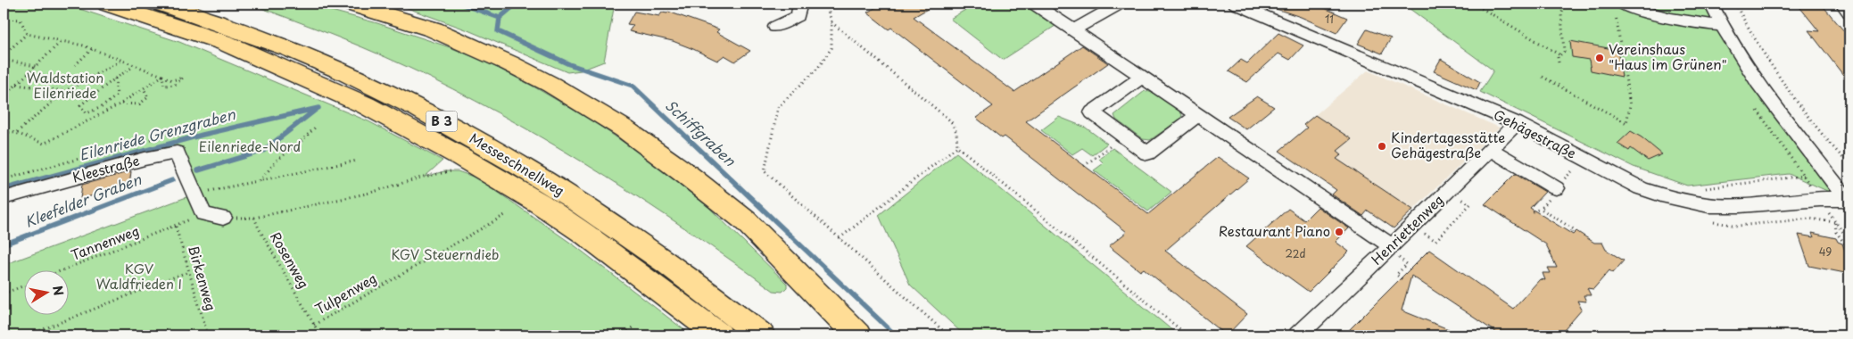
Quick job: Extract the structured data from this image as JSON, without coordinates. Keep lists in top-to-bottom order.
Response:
{
  "streets": {
    "highway": ["B 3", "Messeschnellweg"],
    "street": ["Gehägestraße", "Kleestraße", "Henriettenweg"],
    "path": [
      "Tannenweg",
      "Rosenweg",
      "Birkenweg",
      "Tulpenweg"
    ]
  },
  "crossings": [
    ["Gehägestraße", "Henriettenweg"],
    ["Tannenweg", "Birkenweg"],
    ["Rosenweg", "Tulpenweg"]
  ],
  "water": ["Schiffgraben", "Eilenriede Grenzgraben", "Kleefelder Graben"],
  "parks": [
    "Waldstation Eilenriede",
    "Eilenriede-Nord",
    "KGV Steuerndieb",
    "KGV Waldfrieden I"
  ],
  "places": ["Vereinshaus \"Haus im Grünen\"", "Kindertagesstätte Gehägestraße", "Restaurant Piano"],
  "house_numbers": ["11", "49", "22d"],
  "north": "right"
}
